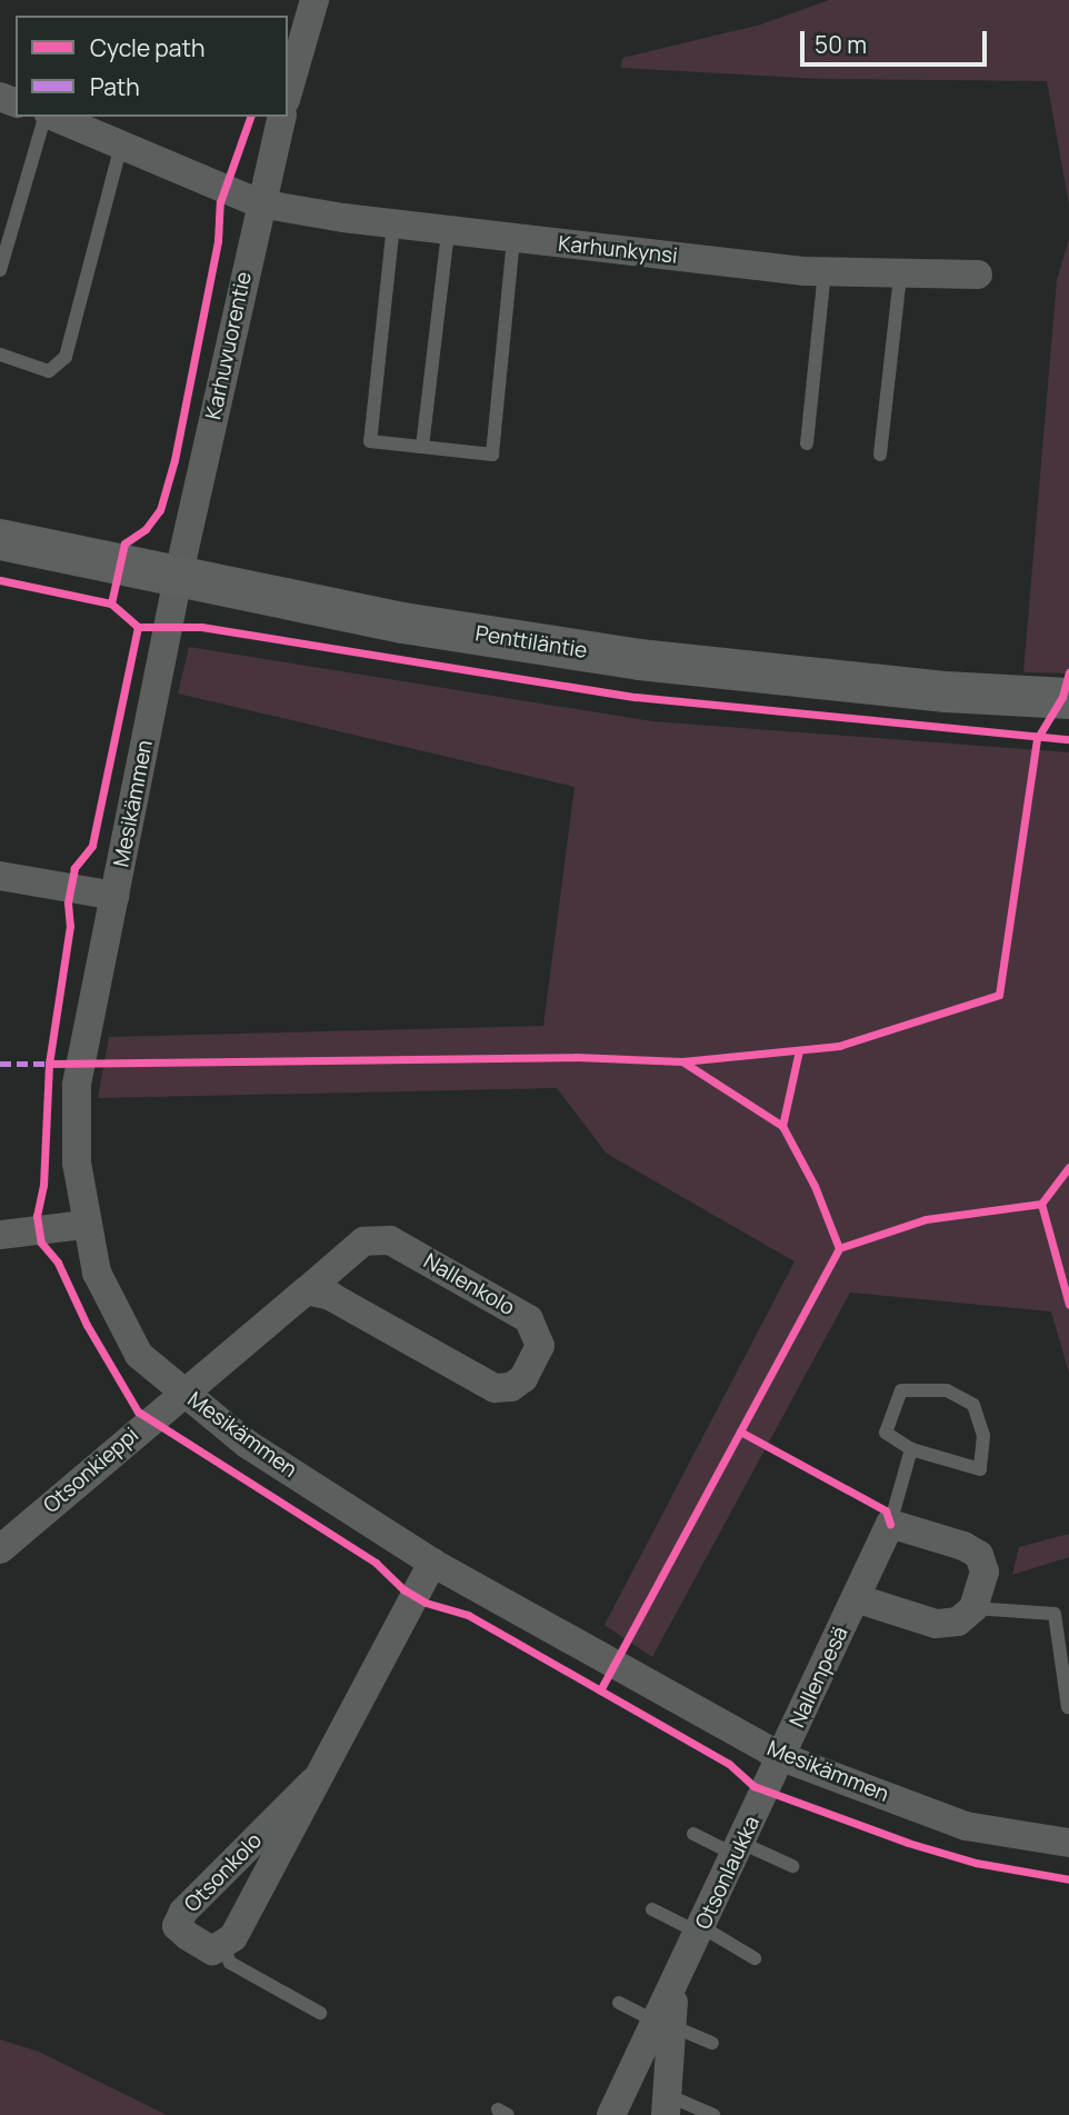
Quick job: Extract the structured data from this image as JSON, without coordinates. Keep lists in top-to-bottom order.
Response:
{
  "streets": {
    "street": [
      "Karhunkynsi",
      "Karhuvuorentie",
      "Penttiläntie",
      "Mesikämmen",
      "Nallenkolo",
      "Otsonkieppi",
      "Nallenpesä",
      "Otsonkolo",
      "Otsonlaukka"
    ]
  },
  "crossings": [
    ["Karhunkynsi", "Karhuvuorentie"],
    ["Karhuvuorentie", "Penttiläntie"],
    ["Karhuvuorentie", "Mesikämmen"],
    ["Penttiläntie", "Mesikämmen"],
    ["Mesikämmen", "Nallenkolo"],
    ["Mesikämmen", "Otsonkieppi"],
    ["Mesikämmen", "Nallenpesä"],
    ["Mesikämmen", "Otsonkolo"],
    ["Mesikämmen", "Otsonlaukka"],
    ["Nallenkolo", "Otsonkieppi"],
    ["Nallenpesä", "Otsonlaukka"]
  ],
  "legend": ["Cycle path", "Path"],
  "scale_bar": "50 m"
}
